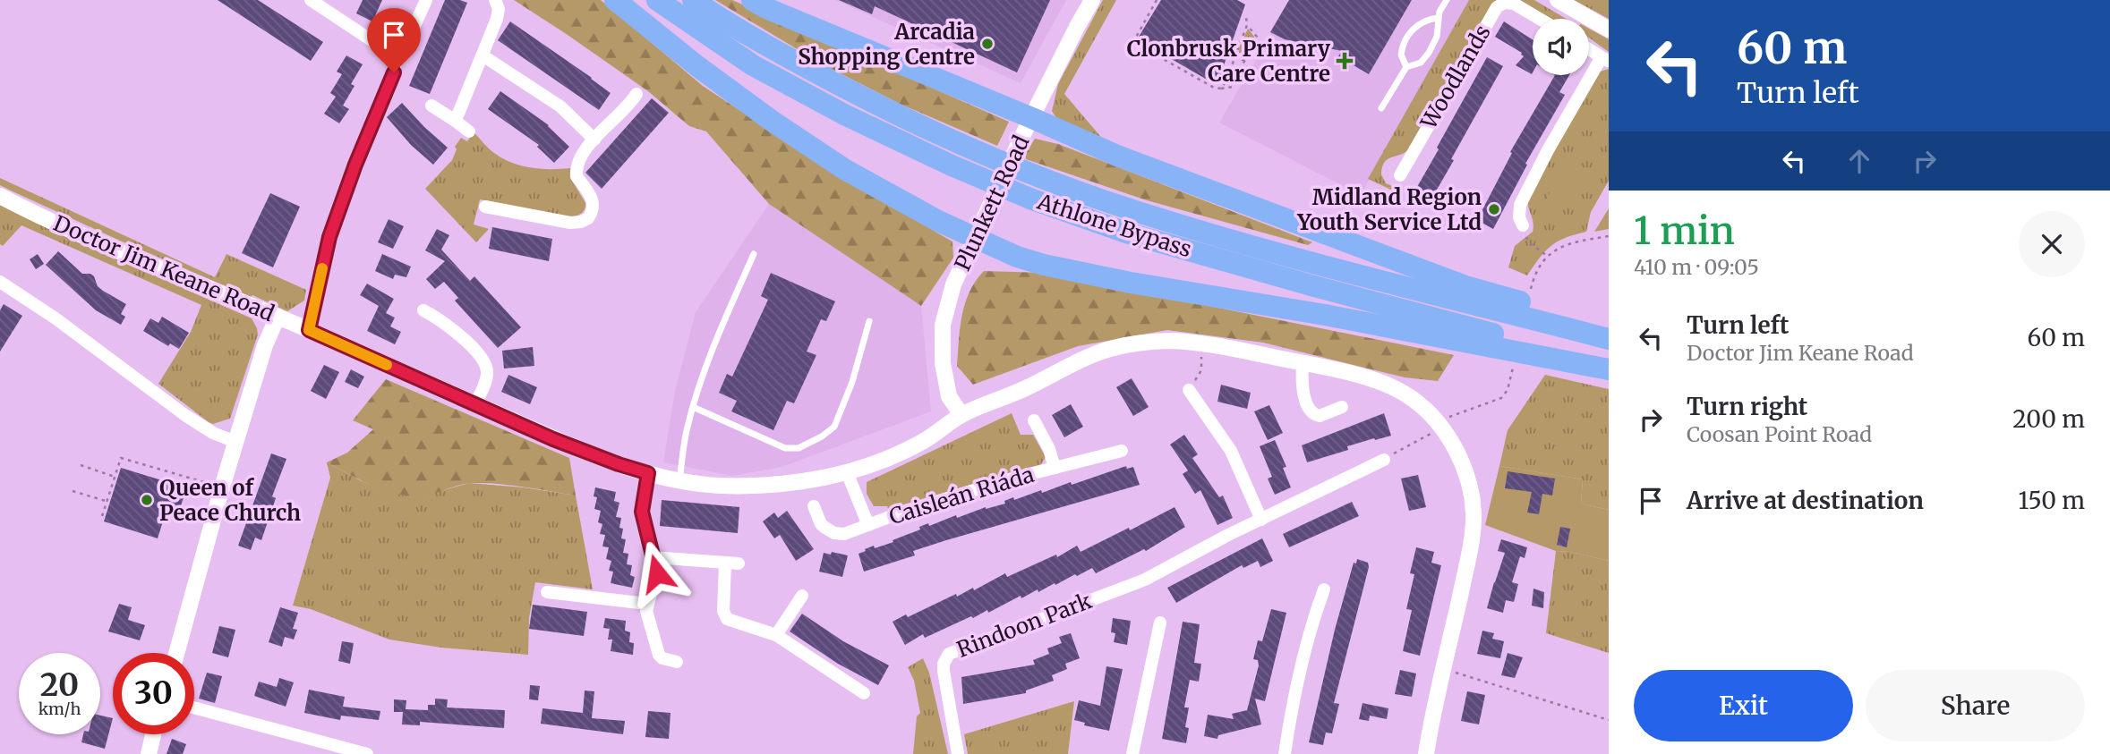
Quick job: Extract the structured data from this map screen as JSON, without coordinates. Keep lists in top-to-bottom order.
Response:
{
  "streets": {
    "highway": ["Athlone Bypass"],
    "street": [
      "Woodlands",
      "Plunkett Road",
      "Doctor Jim Keane Road",
      "Caisleán Riáda",
      "Rindoon Park"
    ]
  },
  "crossings": [
    ["Plunkett Road", "Doctor Jim Keane Road"],
    ["Doctor Jim Keane Road", "Caisleán Riáda"]
  ],
  "places": {
    "other": ["Arcadia Shopping Centre", "Midland Region Youth Service Ltd", "Queen of Peace Church"],
    "health": ["Clonbrusk Primary Care Centre"]
  },
  "page": {
    "turn": ["60 m", "Turn left"],
    "heading": ["1 min", "410 m · 09:05"],
    "list": [
      {
        "name": "Turn left",
        "note": "Doctor Jim Keane Road",
        "value": "60 m"
      },
      {
        "name": "Turn right",
        "note": "Coosan Point Road",
        "value": "200 m"
      },
      {
        "name": "Arrive at destination",
        "value": "150 m"
      }
    ],
    "speed": "20 km/h",
    "limit": "30",
    "buttons": ["Exit", "Share"]
  }
}
